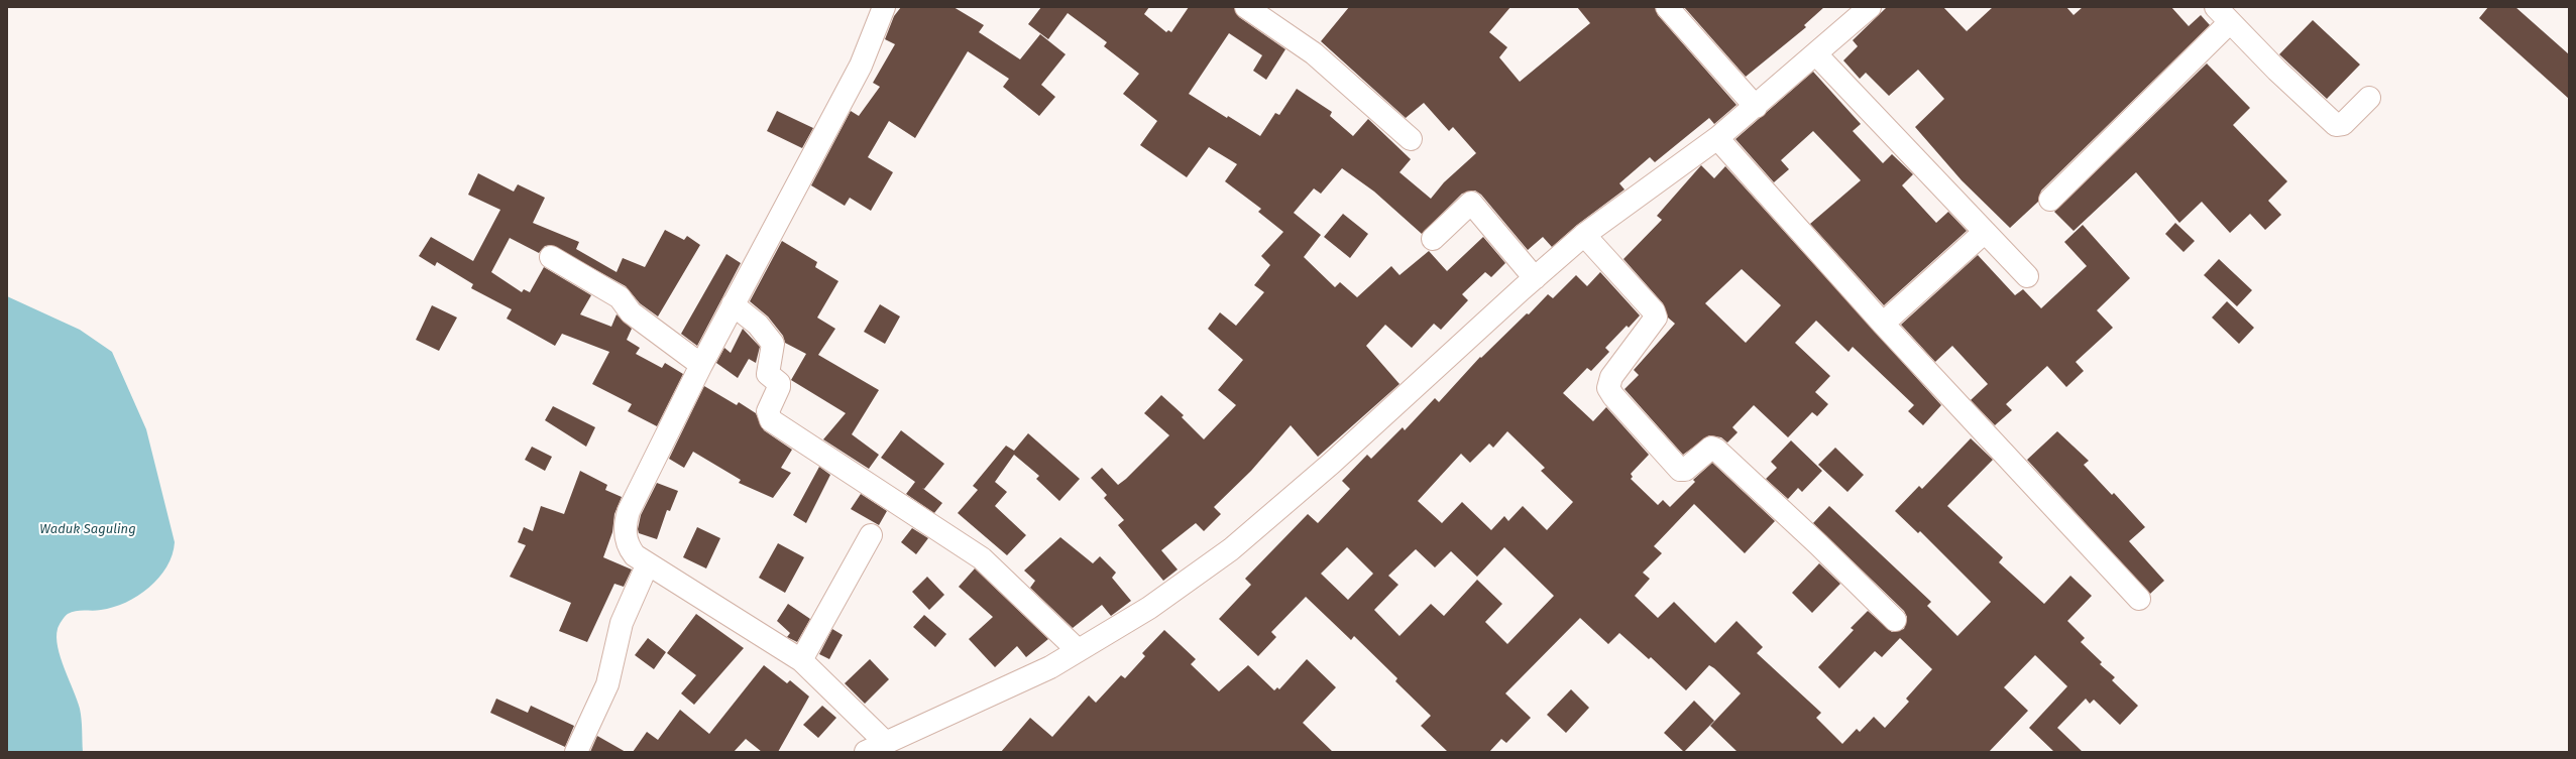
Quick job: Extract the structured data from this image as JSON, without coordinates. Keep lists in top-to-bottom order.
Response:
{
  "water": ["Waduk Saguling"]
}
